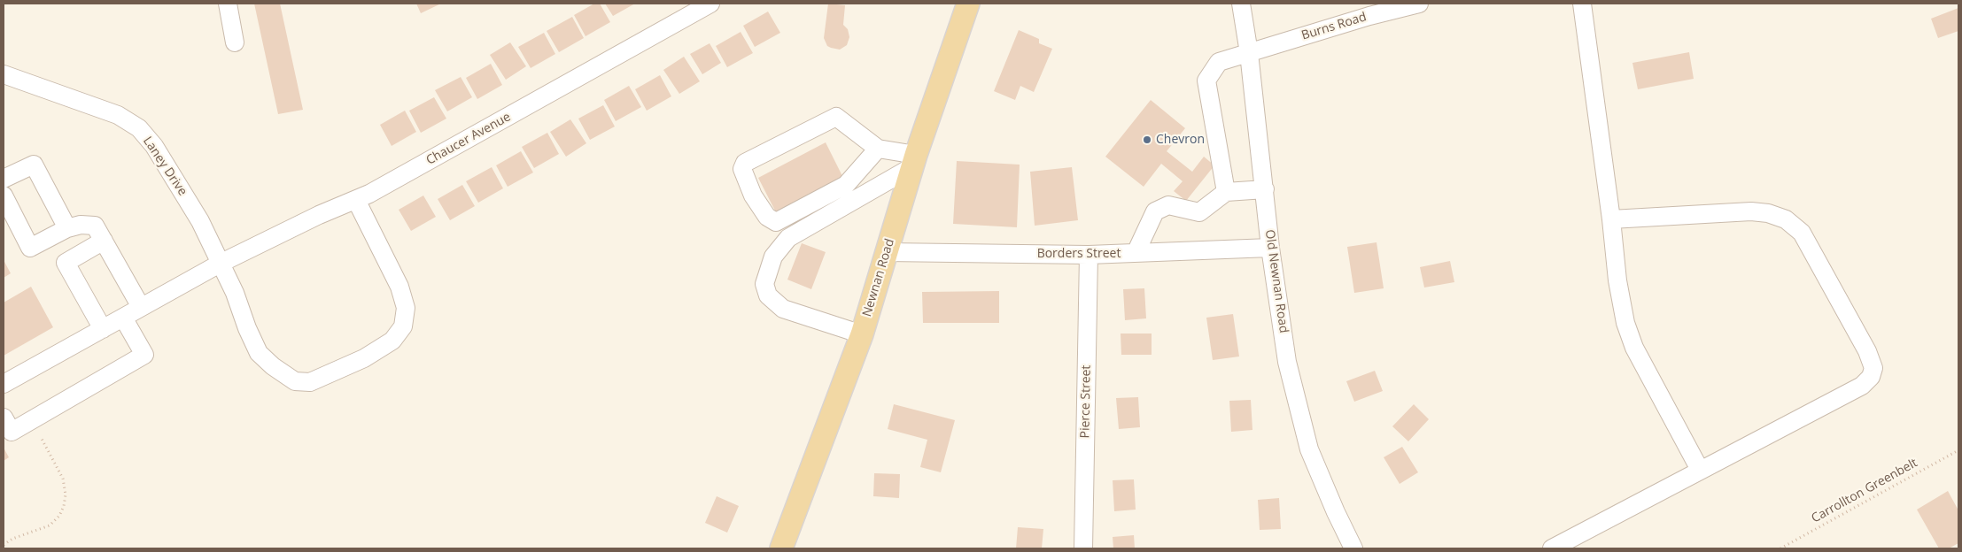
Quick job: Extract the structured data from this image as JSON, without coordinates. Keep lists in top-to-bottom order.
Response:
{
  "streets": {
    "main road": ["Newnan Road"],
    "street": [
      "Burns Road",
      "Chaucer Avenue",
      "Laney Drive",
      "Borders Street",
      "Old Newnan Road",
      "Pierce Street"
    ],
    "path": ["Carrollton Greenbelt"]
  },
  "crossings": [
    ["Burns Road", "Old Newnan Road"],
    ["Chaucer Avenue", "Laney Drive"],
    ["Borders Street", "Newnan Road"],
    ["Borders Street", "Old Newnan Road"],
    ["Borders Street", "Pierce Street"]
  ],
  "places": ["Chevron"]
}
